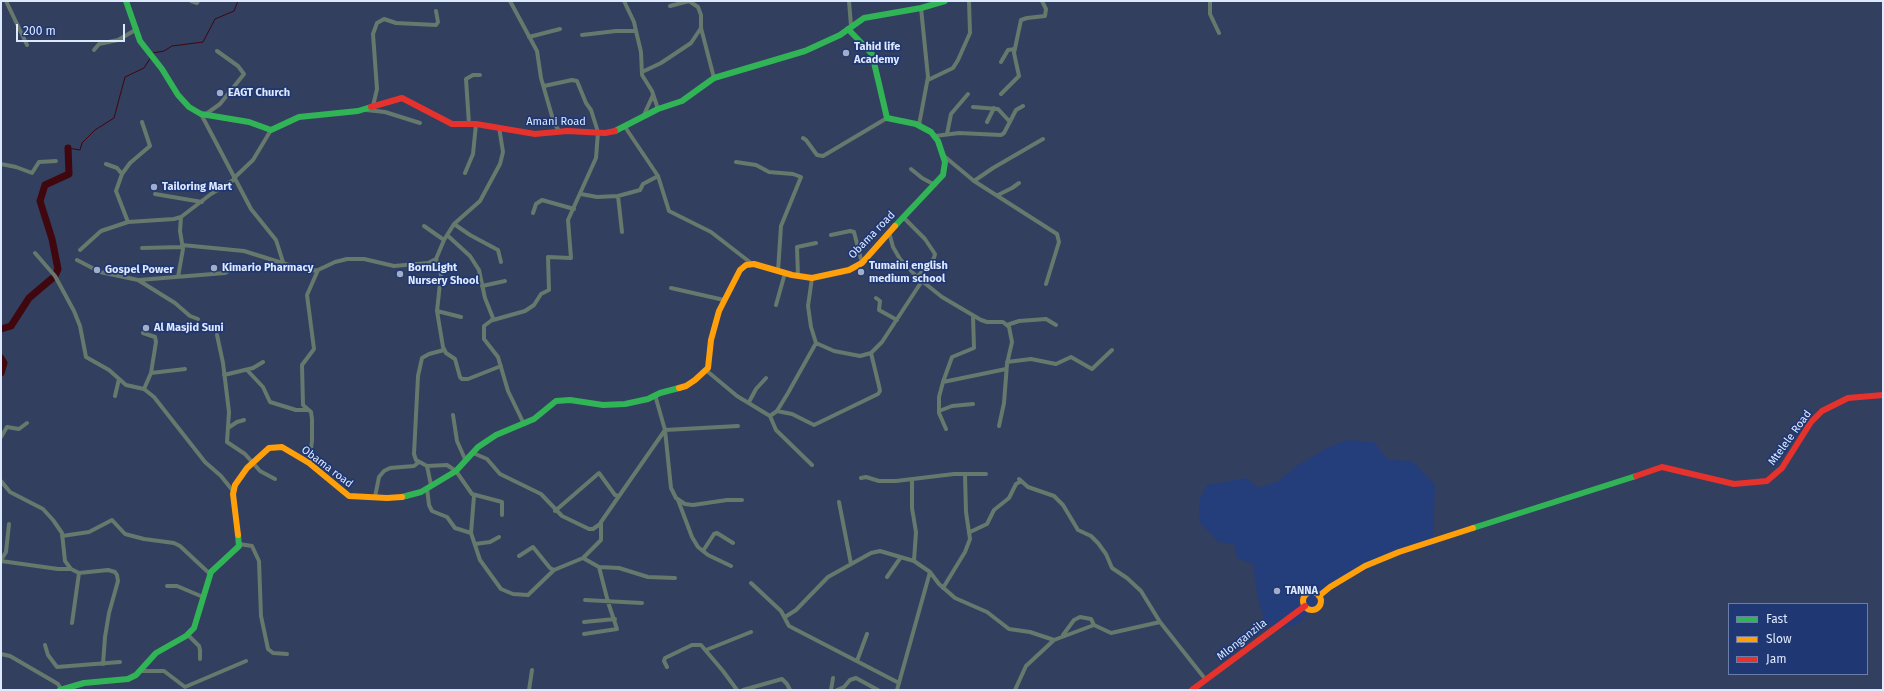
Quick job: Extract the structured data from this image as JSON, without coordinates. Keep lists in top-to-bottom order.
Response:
{
  "streets": {
    "street": [
      "Amani Road",
      "Obama road",
      "Mtelele Road",
      "Mlonganzila"
    ]
  },
  "crossings": [
    ["Mtelele Road", "Mlonganzila"]
  ],
  "places": [
    "Tahid life Academy",
    "EAGT Church",
    "Tailoring Mart",
    "Kimario Pharmacy",
    "Gospel Power",
    "Tumaini english medium school",
    "BornLight Nursery Shool",
    "Al Masjid Suni",
    "TANNA"
  ],
  "legend": ["Fast", "Slow", "Jam"],
  "scale_bar": "200 m"
}
